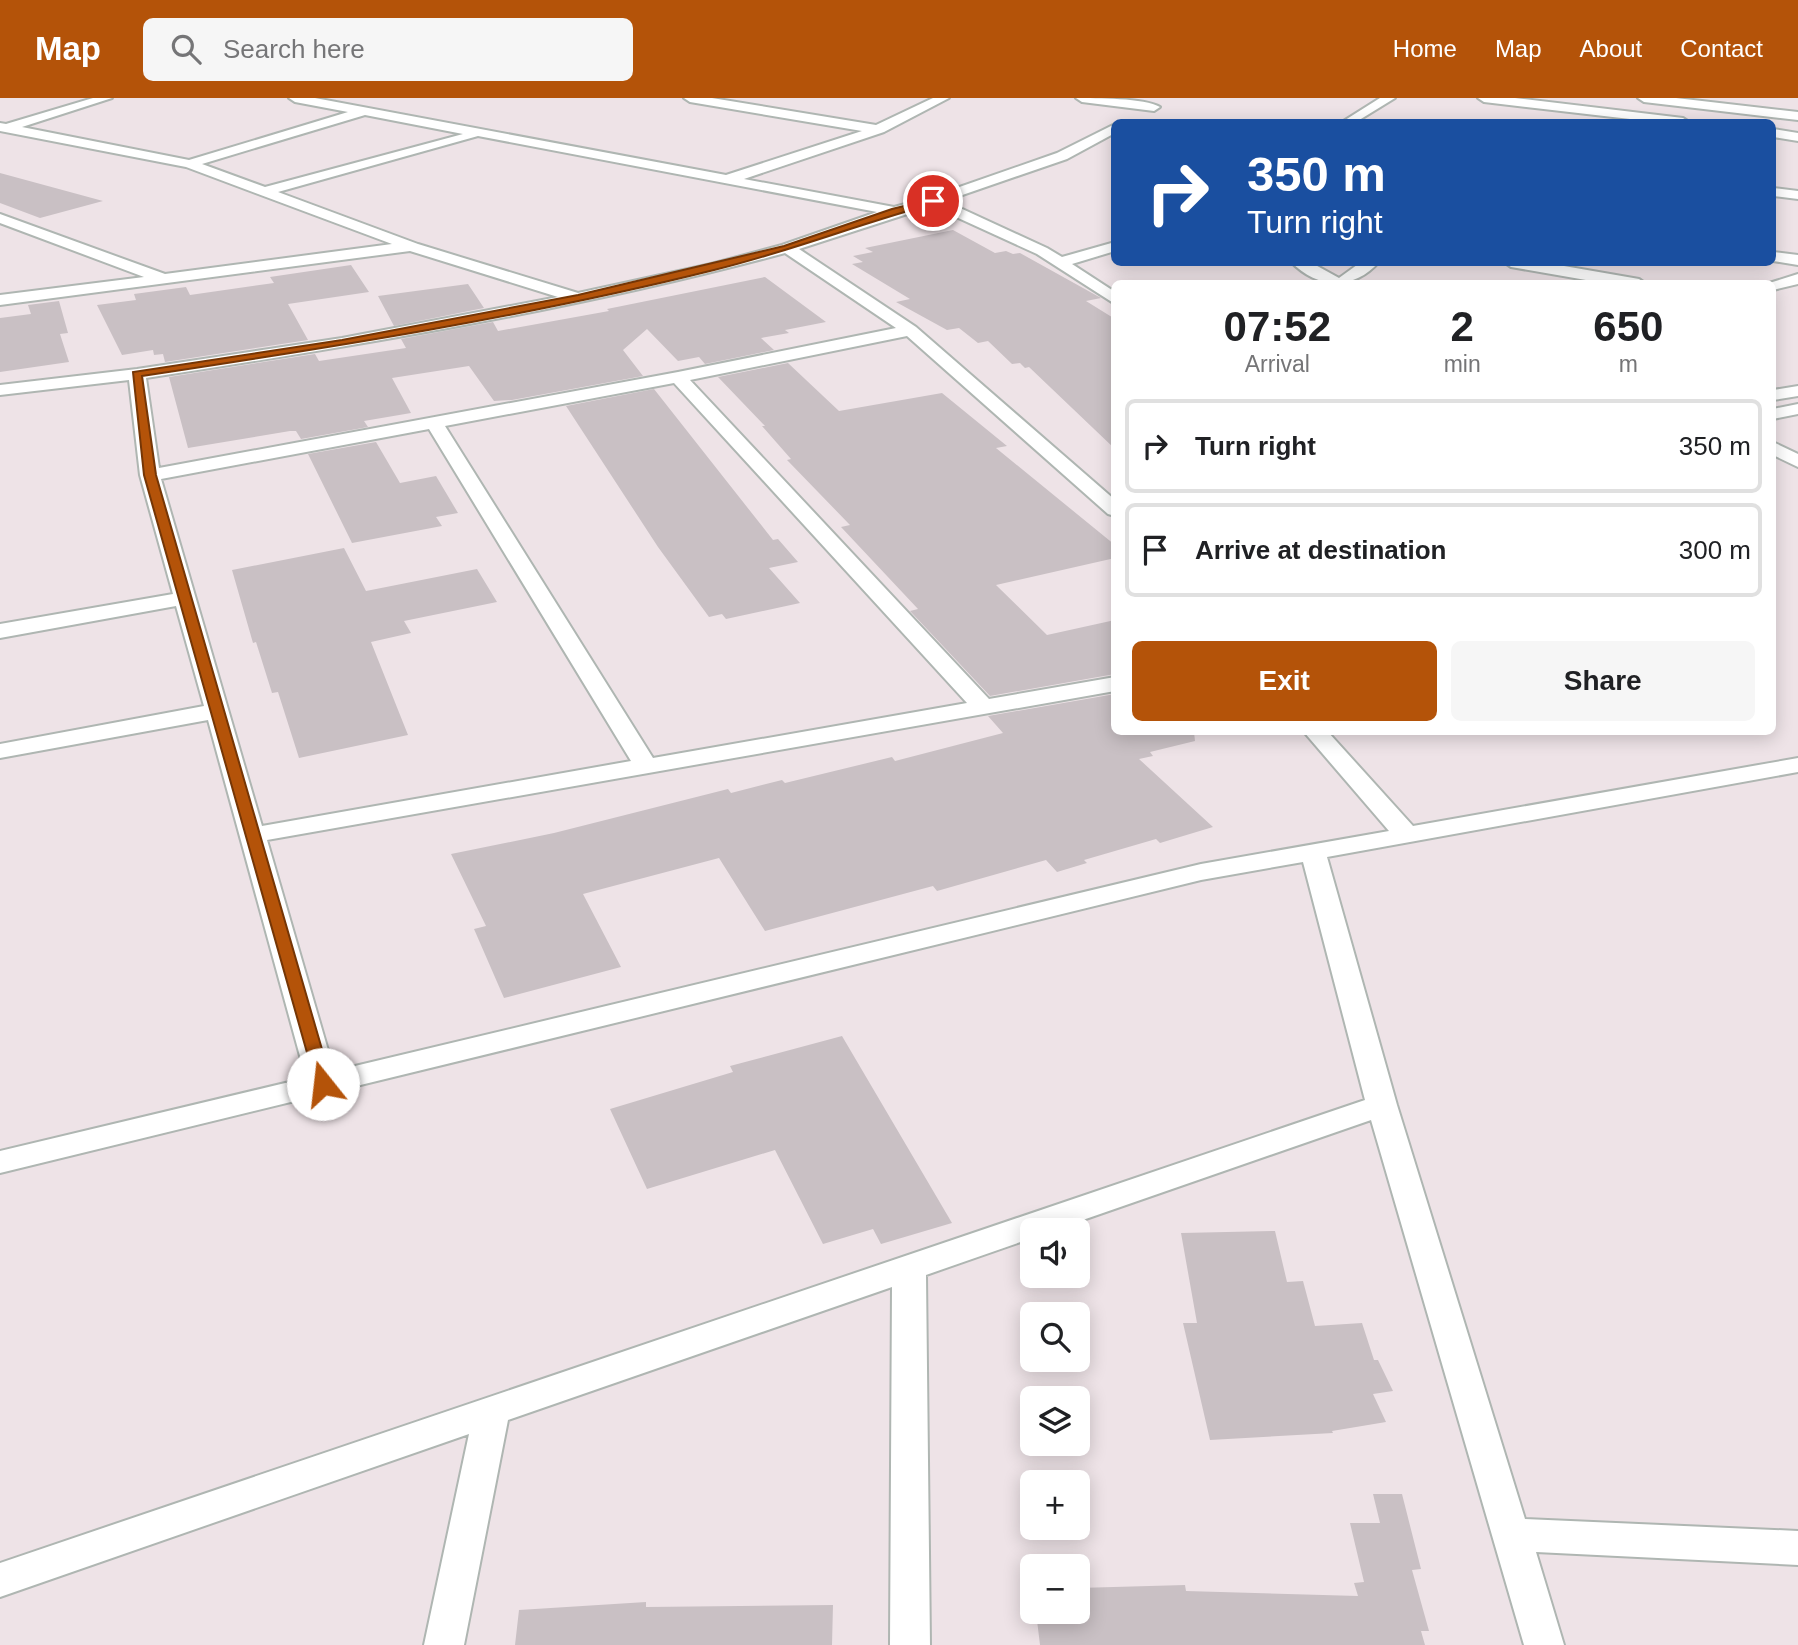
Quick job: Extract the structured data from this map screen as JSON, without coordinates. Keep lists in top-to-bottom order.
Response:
{
  "page": {
    "header": "Map",
    "search": "Search here",
    "nav": [
      "Home",
      "Map",
      "About",
      "Contact"
    ],
    "turn": ["350 m", "Turn right"],
    "eta": [
      "07:52",
      "Arrival",
      "2",
      "min",
      "650",
      "m"
    ],
    "list": [
      {
        "name": "Turn right",
        "value": "350 m"
      },
      {
        "name": "Arrive at destination",
        "value": "300 m"
      }
    ],
    "buttons": ["Exit", "Share"],
    "map_buttons": ["+", "−"]
  }
}
